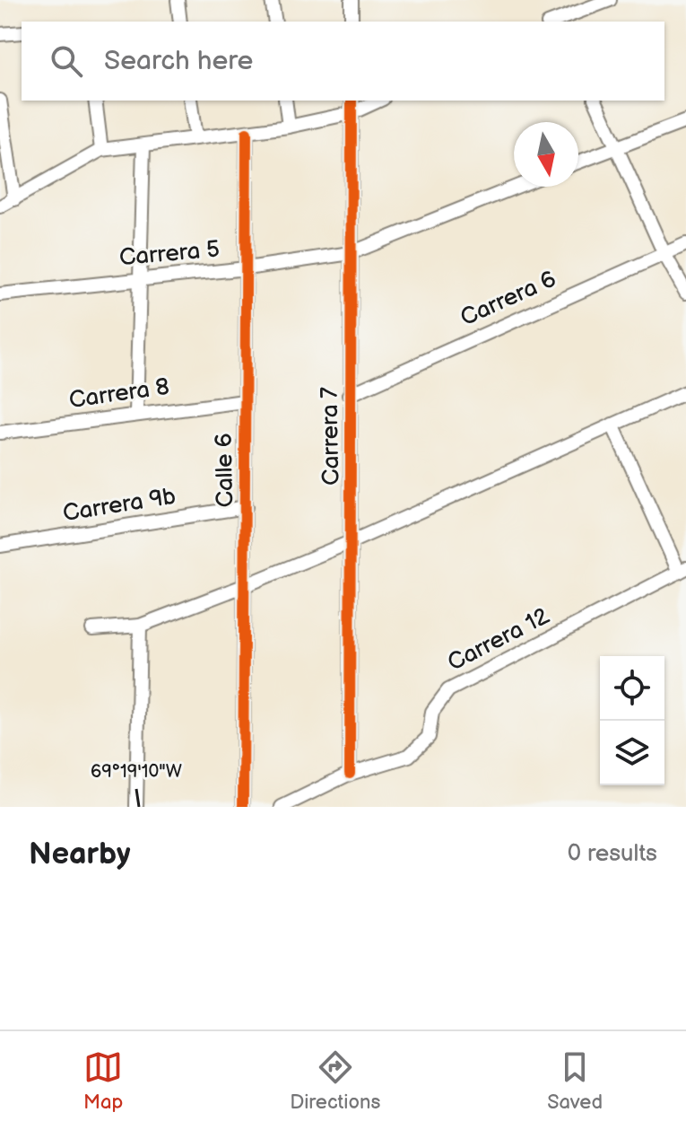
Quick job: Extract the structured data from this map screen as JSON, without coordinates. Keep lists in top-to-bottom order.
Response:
{
  "streets": {
    "street": [
      "Carrera 5",
      "Carrera 6",
      "Carrera 8",
      "Carrera 7",
      "Calle 6",
      "Carrera 9b",
      "Carrera 12"
    ]
  },
  "crossings": [
    ["Carrera 5", "Carrera 7"],
    ["Carrera 5", "Calle 6"],
    ["Carrera 6", "Carrera 7"],
    ["Carrera 8", "Calle 6"],
    ["Carrera 7", "Carrera 12"],
    ["Calle 6", "Carrera 9b"]
  ],
  "north": "bottom",
  "page": {
    "search": "Search here",
    "heading": ["Nearby", "0 results"],
    "nav": ["Map", "Directions", "Saved"]
  },
  "coordinates": ["69°19'10\"W"]
}
